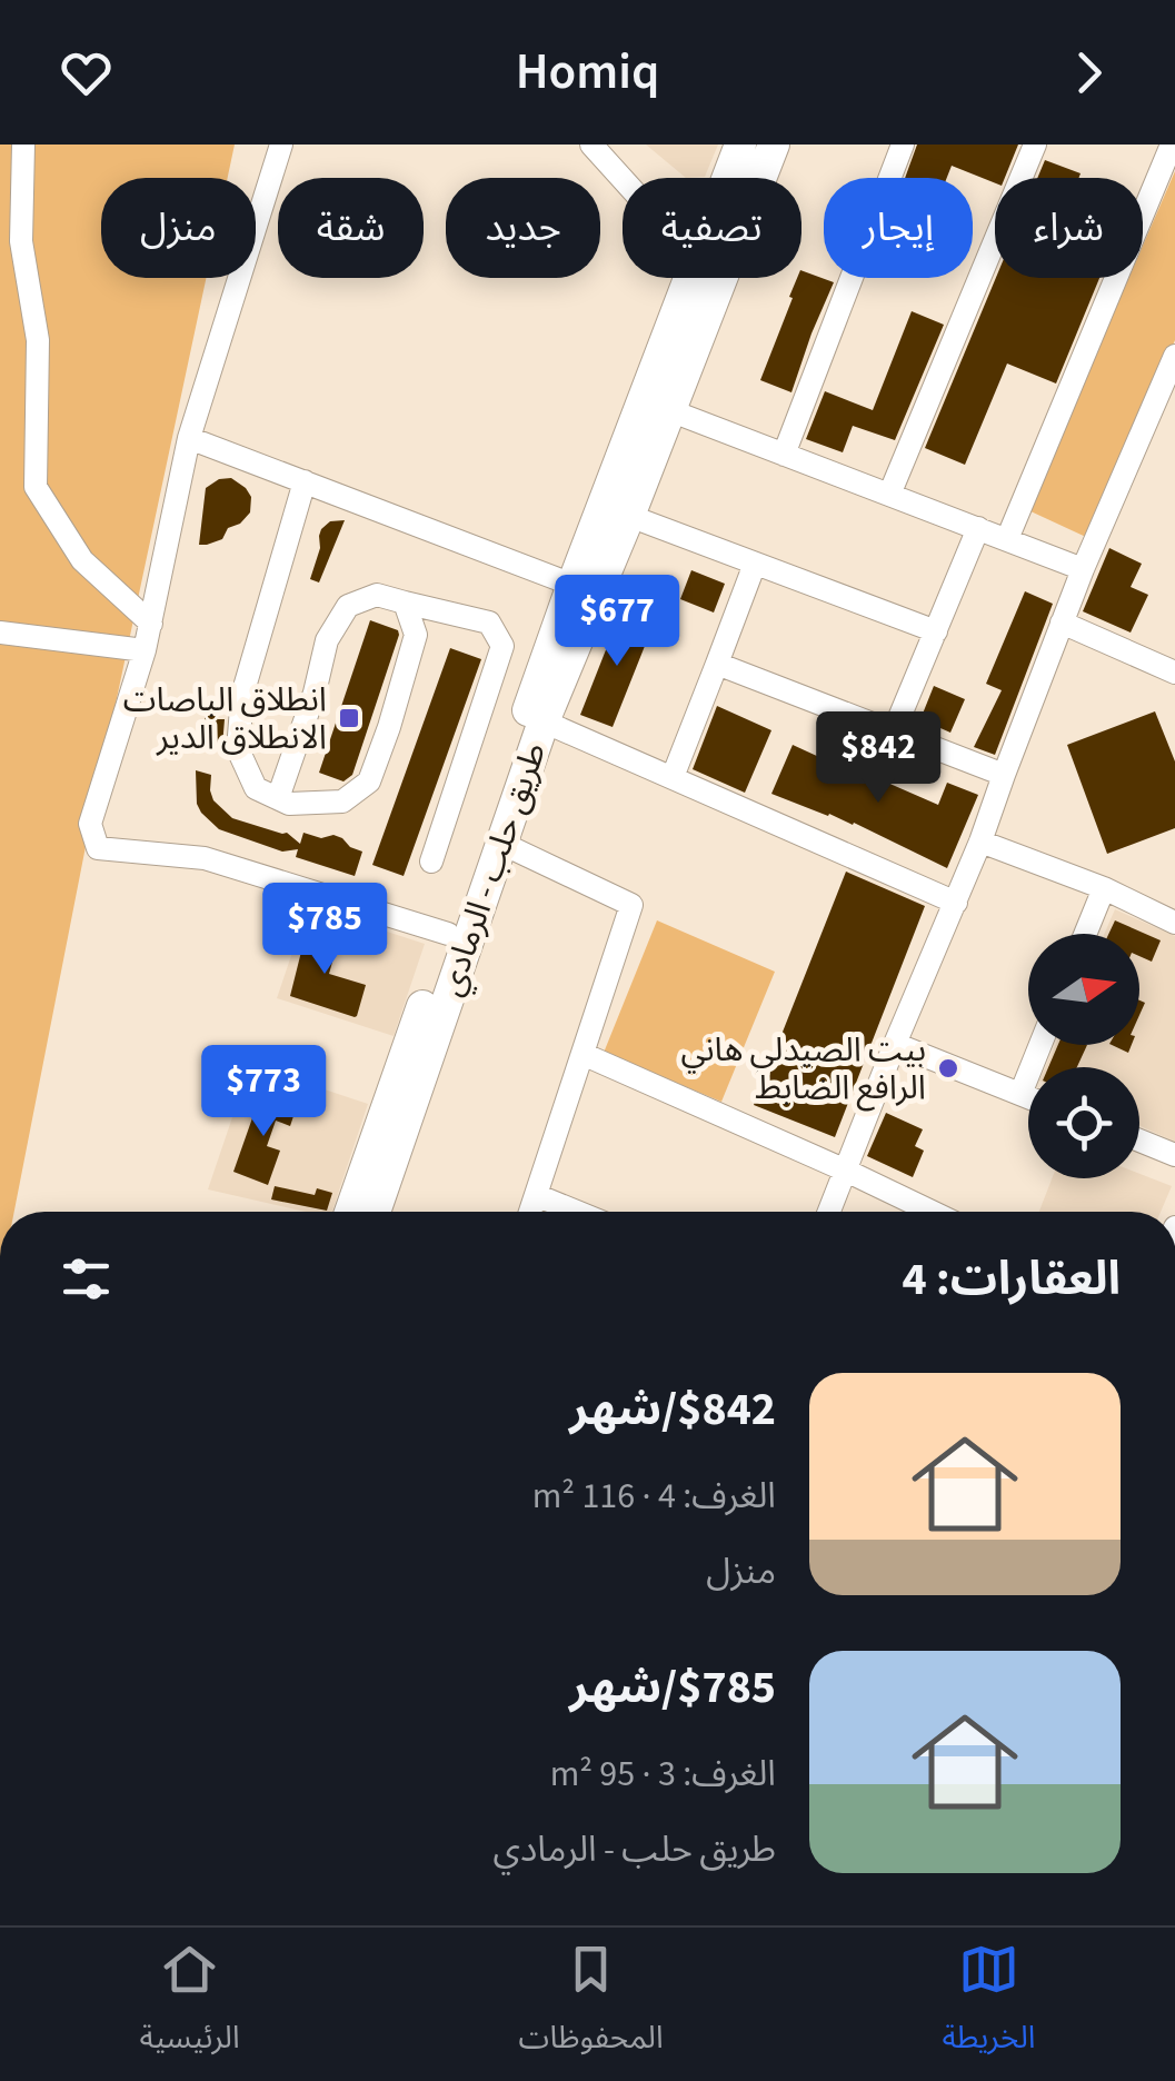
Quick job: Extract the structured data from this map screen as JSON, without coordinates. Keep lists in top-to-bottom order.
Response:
{
  "streets": {
    "highway": ["طريق حلب - الرمادي"]
  },
  "places": {
    "transit": ["انطلاق الباصات الانطلاق الدير"],
    "other": ["بيت الصيدلي هاني الرافع الضابط"]
  },
  "north": "right",
  "page": {
    "header": "Homiq",
    "chip": [
      "شراء",
      "إيجار",
      "تصفية",
      "جديد",
      "شقة",
      "منزل"
    ],
    "price": [
      "$677",
      "$842",
      "$785",
      "$773"
    ],
    "heading": "العقارات: 4",
    "list": [
      {
        "name": "$842/شهر",
        "note": "الغرف: 4 · 116 m² · منزل"
      },
      {
        "name": "$785/شهر",
        "note": "الغرف: 3 · 95 m² · طريق حلب - الرمادي"
      }
    ],
    "tabs": ["الخريطة", "المحفوظات", "الرئيسية"]
  }
}
